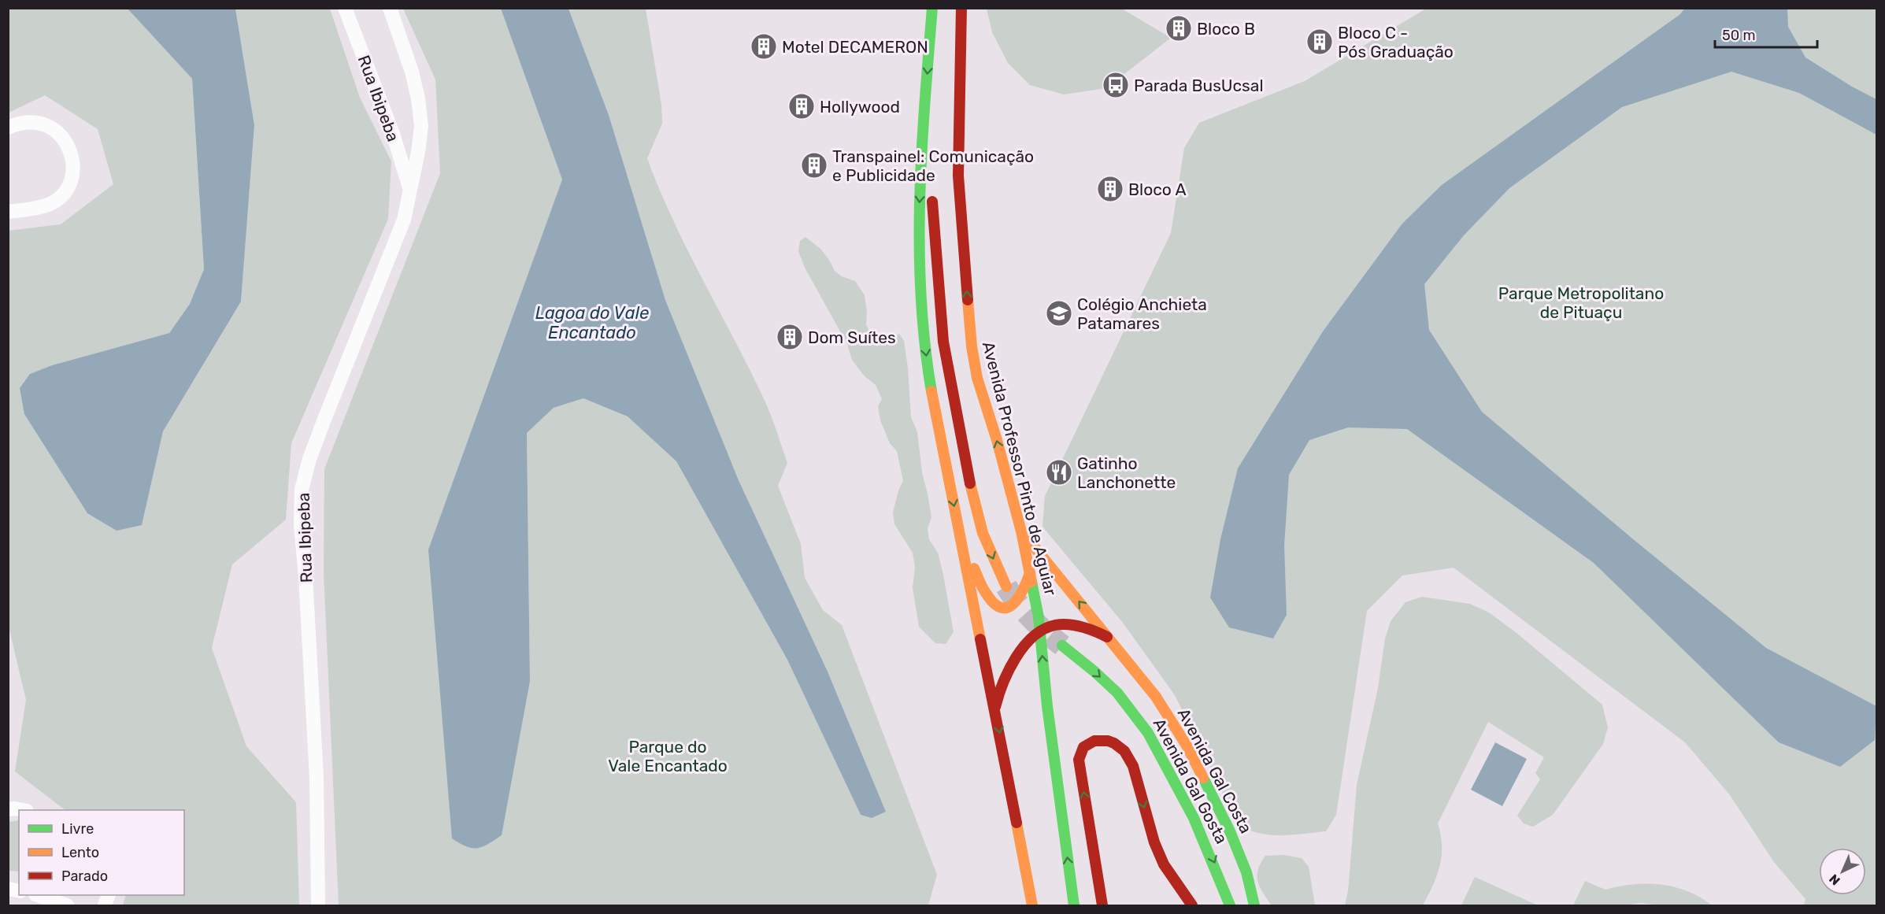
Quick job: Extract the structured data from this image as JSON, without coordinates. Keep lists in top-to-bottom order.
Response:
{
  "streets": {
    "main road": ["Avenida Professor Pinto de Aguiar", "Avenida Gal Costa", "Avenida Gal Gosta"],
    "street": ["Rua Ibipeba"]
  },
  "crossings": [
    ["Avenida Professor Pinto de Aguiar", "Avenida Gal Costa"]
  ],
  "one_way": ["Avenida Gal Gosta"],
  "water": ["Lagoa do Vale Encantado"],
  "parks": ["Parque Metropolitano de Pituaçu", "Parque do Vale Encantado"],
  "places": {
    "building": [
      "Bloco B",
      "Bloco C - Pós Graduação",
      "Motel DECAMERON",
      "Hollywood",
      "Transpainel: Comunicação e Publicidade",
      "Bloco A",
      "Dom Suítes"
    ],
    "bus stop": ["Parada BusUcsal"],
    "school or university": ["Colégio Anchieta Patamares"],
    "restaurant": ["Gatinho Lanchonette"]
  },
  "legend": ["Livre", "Lento", "Parado"],
  "scale_bar": "50 m",
  "north": "bottom left"
}
